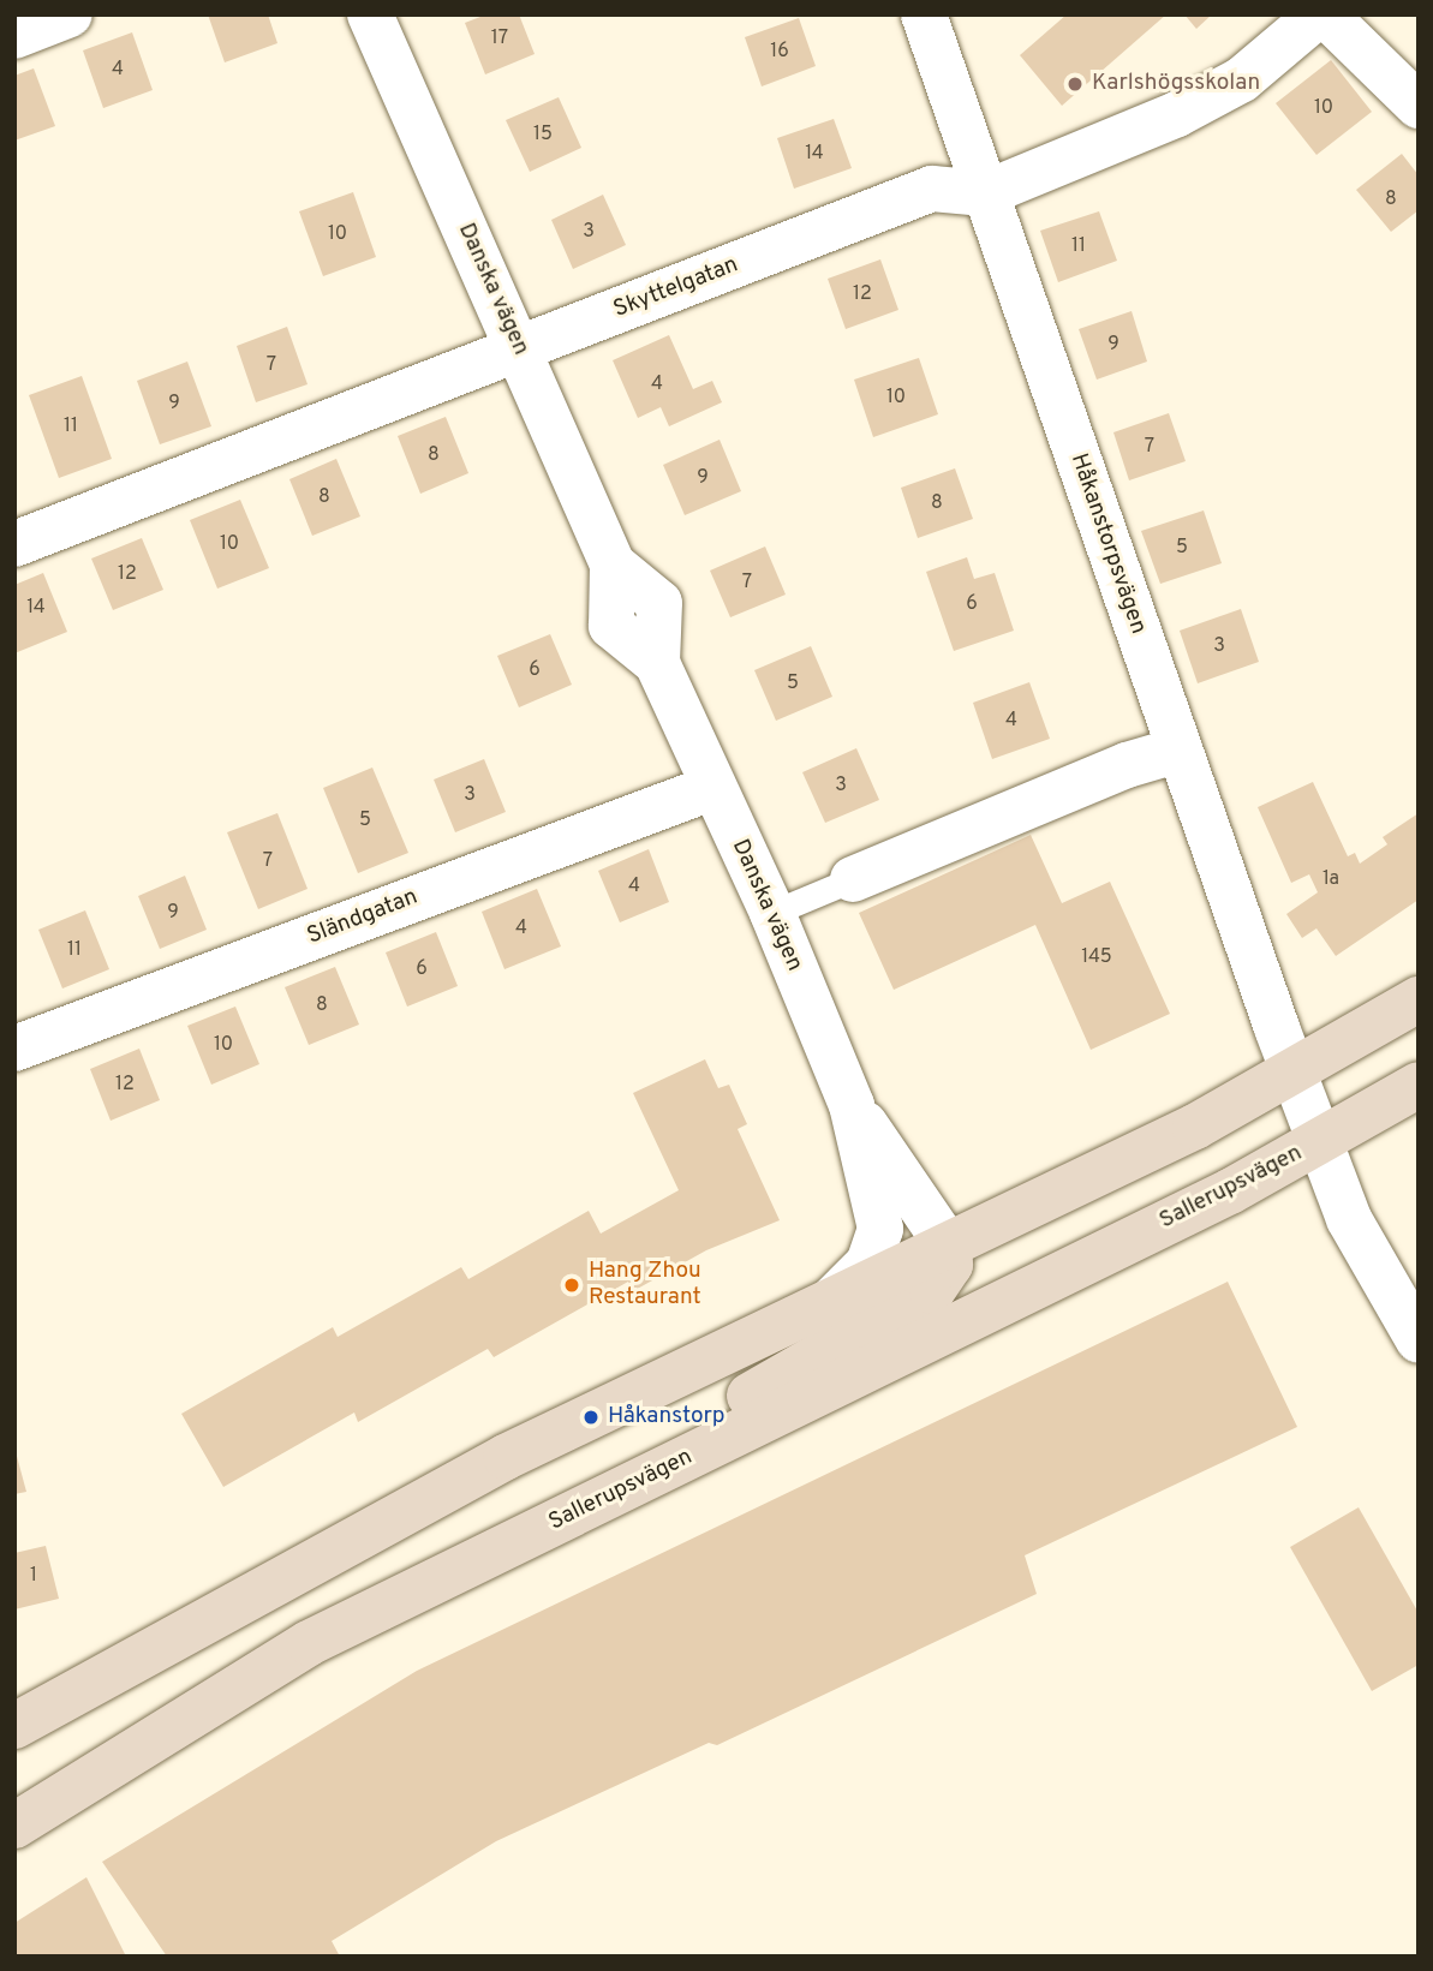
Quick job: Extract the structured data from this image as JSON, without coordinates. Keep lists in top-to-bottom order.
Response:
{
  "streets": {
    "main road": ["Sallerupsvägen"],
    "street": [
      "Skyttelgatan",
      "Danska vägen",
      "Håkanstorpsvägen",
      "Sländgatan"
    ]
  },
  "crossings": [
    ["Skyttelgatan", "Danska vägen"],
    ["Skyttelgatan", "Håkanstorpsvägen"],
    ["Danska vägen", "Sländgatan"],
    ["Håkanstorpsvägen", "Sallerupsvägen"]
  ],
  "places": ["Karlshögsskolan", "Hang Zhou Restaurant", "Håkanstorp"],
  "house_numbers": [
    "17",
    "16",
    "4",
    "10",
    "15",
    "14",
    "8",
    "3",
    "10",
    "11",
    "12",
    "9",
    "7",
    "4",
    "10",
    "9",
    "11",
    "7",
    "8",
    "9",
    "8",
    "8",
    "10",
    "5",
    "12",
    "7",
    "6",
    "14",
    "3",
    "6",
    "5",
    "4",
    "3",
    "3",
    "5",
    "7",
    "1a",
    "4",
    "9",
    "4",
    "11",
    "145",
    "6",
    "8",
    "10",
    "12",
    "1"
  ]
}
